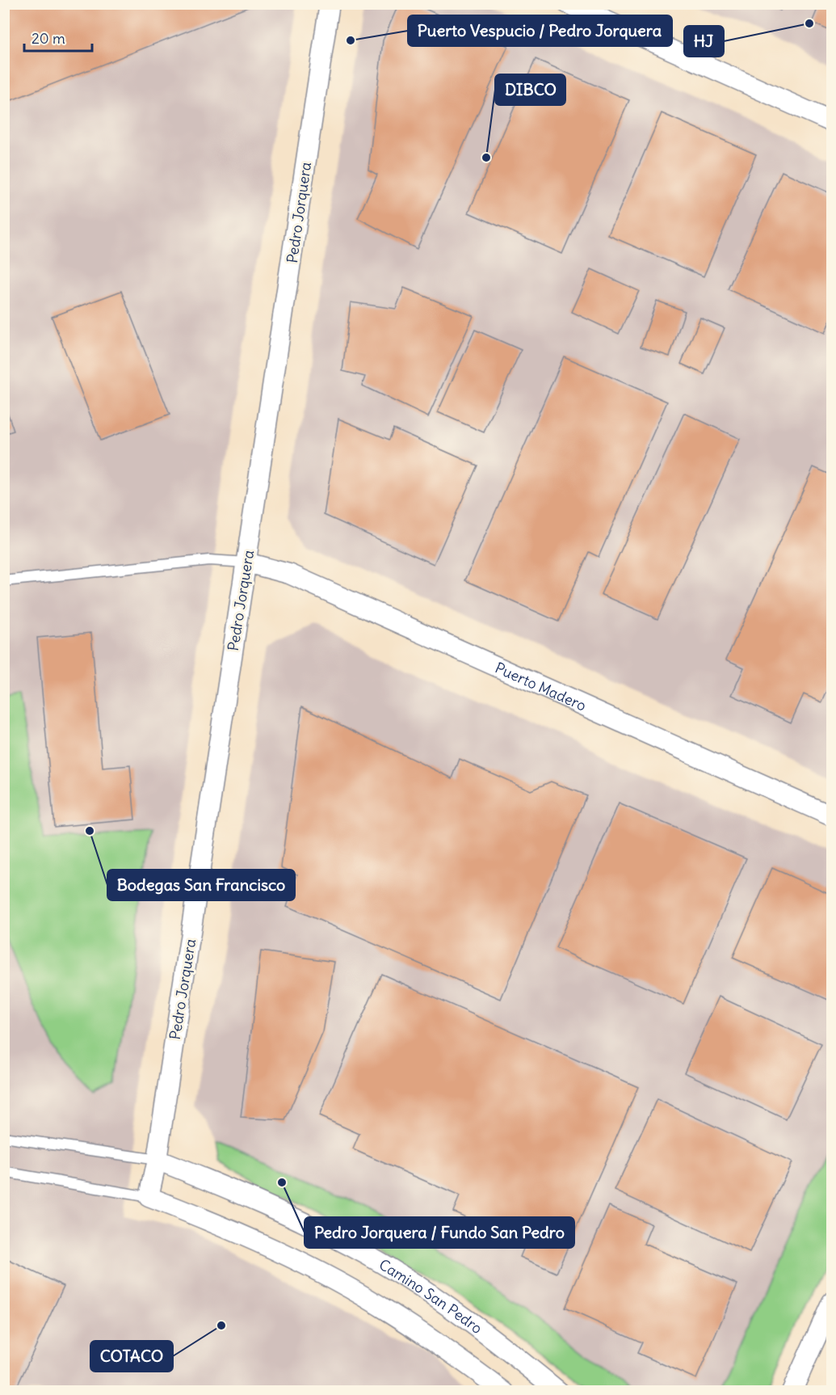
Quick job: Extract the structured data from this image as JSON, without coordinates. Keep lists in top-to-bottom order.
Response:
{
  "streets": {
    "street": ["Pedro Jorquera", "Puerto Madero", "Camino San Pedro"]
  },
  "crossings": [
    ["Pedro Jorquera", "Puerto Madero"],
    ["Pedro Jorquera", "Camino San Pedro"]
  ],
  "places": [
    "HJ",
    "Puerto Vespucio / Pedro Jorquera",
    "DIBCO",
    "Bodegas San Francisco",
    "Pedro Jorquera / Fundo San Pedro",
    "COTACO"
  ],
  "scale_bar": "20 m"
}
